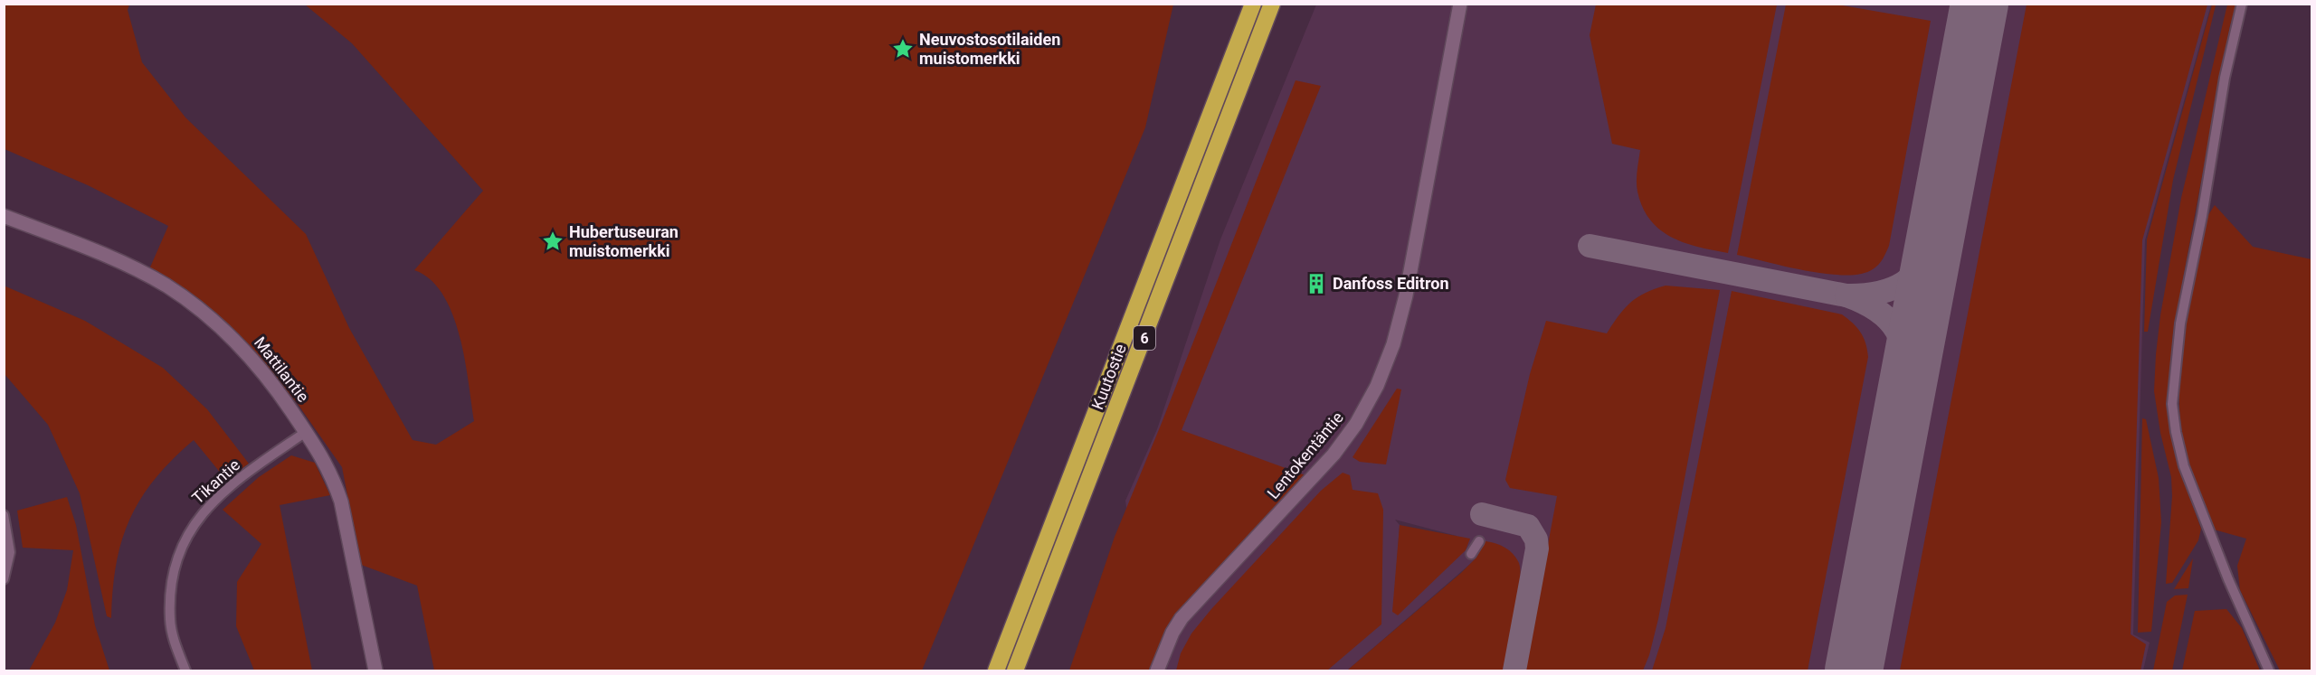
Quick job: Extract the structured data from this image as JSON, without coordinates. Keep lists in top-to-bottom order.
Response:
{
  "streets": {
    "highway": ["6", "Kuutostie"],
    "street": ["Mattilantie", "Lentokentäntie", "Tikantie"]
  },
  "crossings": [
    ["Mattilantie", "Tikantie"]
  ],
  "places": {
    "place": ["Neuvostosotilaiden muistomerkki", "Hubertuseuran muistomerkki"],
    "building": ["Danfoss Editron"]
  }
}
